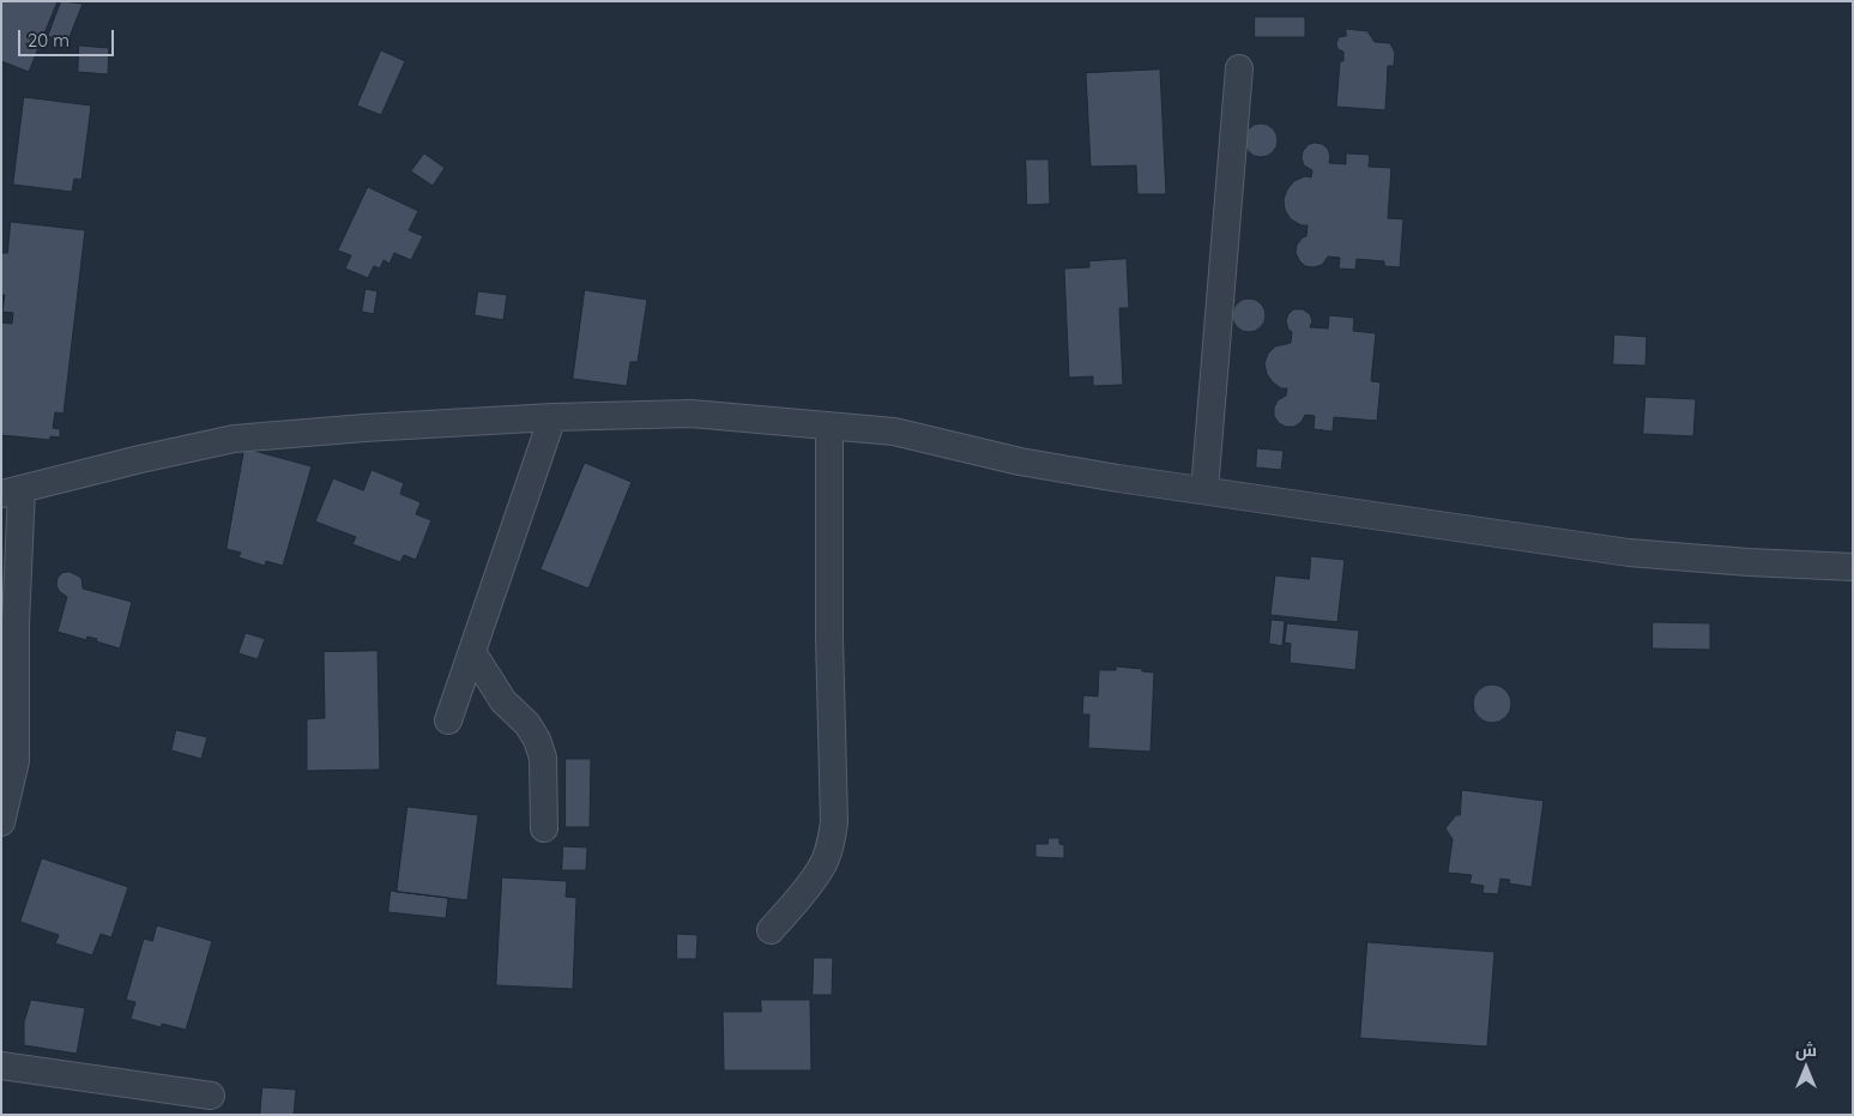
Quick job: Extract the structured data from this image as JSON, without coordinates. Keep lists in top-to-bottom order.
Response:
{
  "scale_bar": "20 m",
  "north": "top"
}
